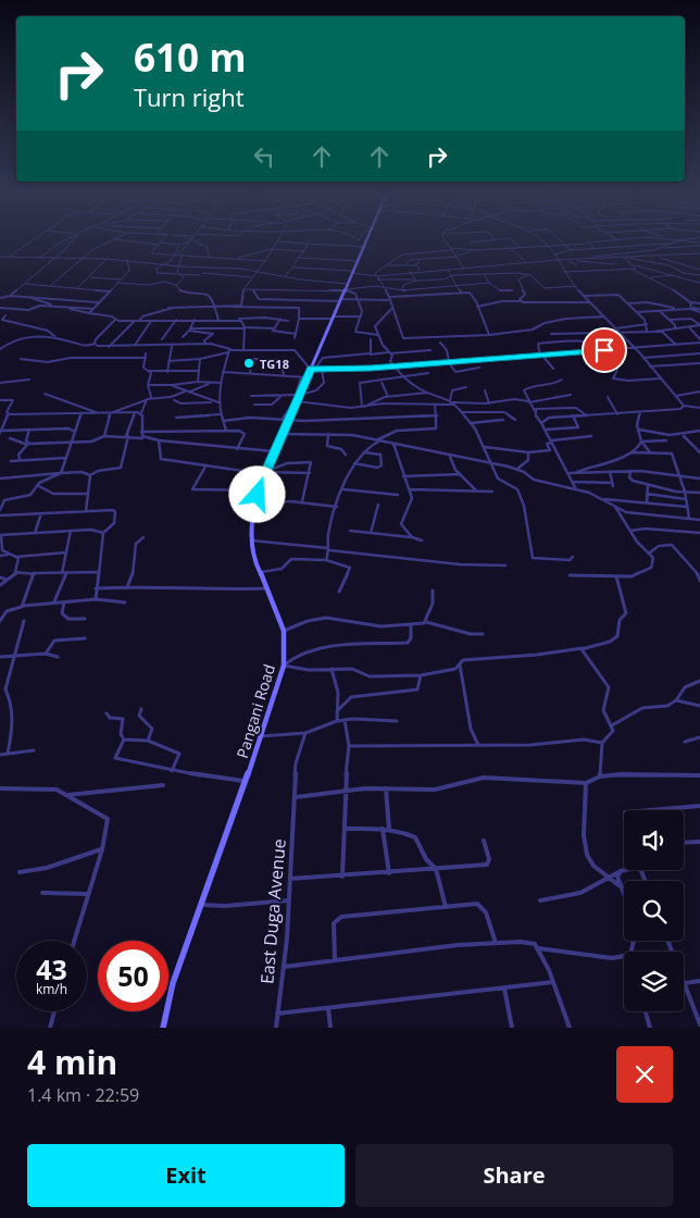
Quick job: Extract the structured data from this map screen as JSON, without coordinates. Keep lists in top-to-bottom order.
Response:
{
  "streets": {
    "main road": ["Pangani Road"],
    "street": ["East Duga Avenue"]
  },
  "places": ["TG18"],
  "page": {
    "turn": ["610 m", "Turn right"],
    "speed": "43 km/h",
    "limit": "50",
    "heading": ["4 min", "1.4 km · 22:59"],
    "buttons": ["Exit", "Share"]
  }
}
